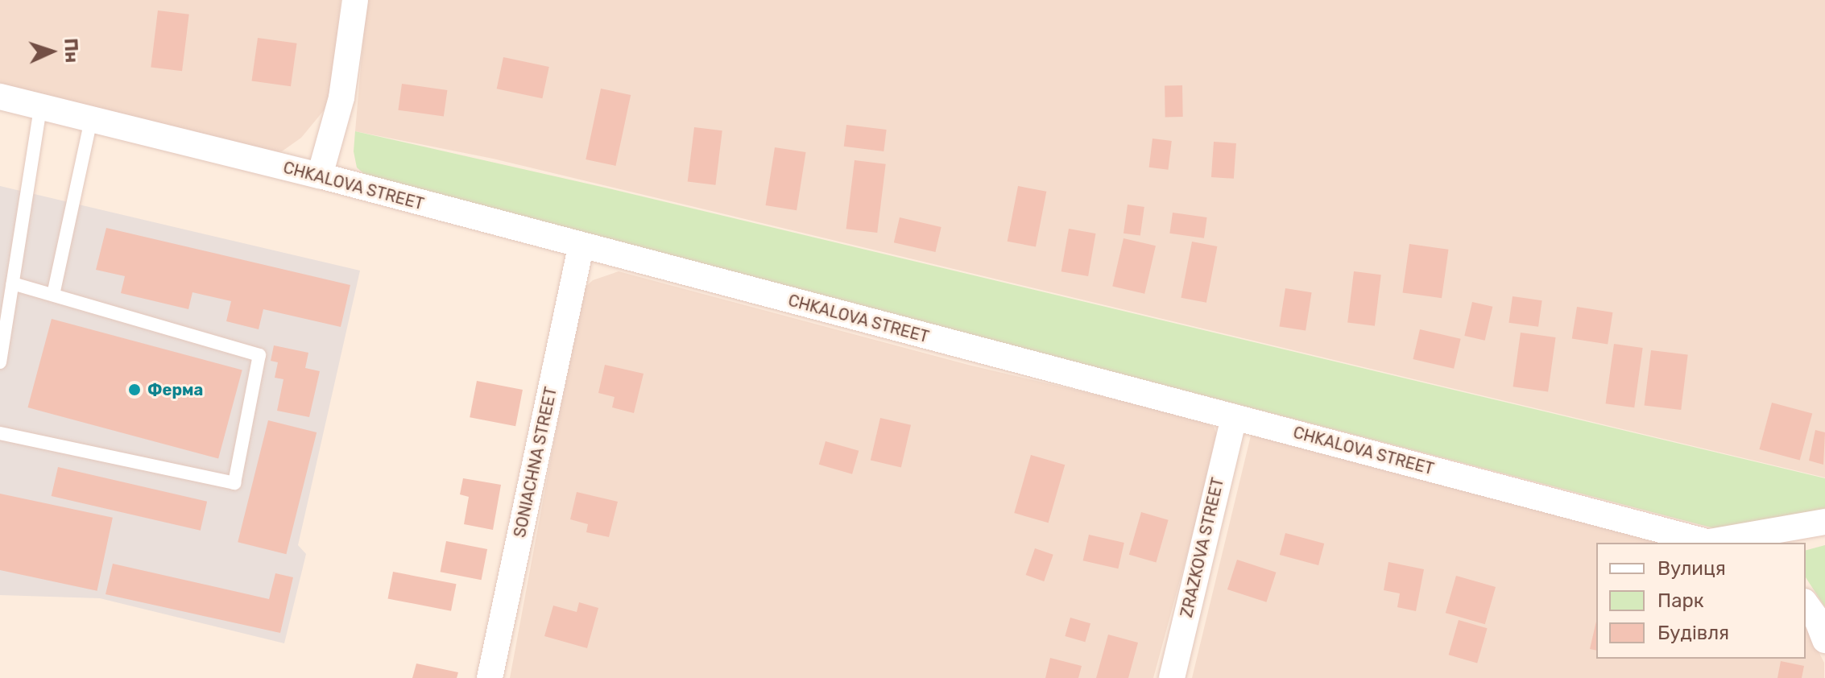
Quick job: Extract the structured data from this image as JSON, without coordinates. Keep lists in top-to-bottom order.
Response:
{
  "streets": {
    "street": ["CHKALOVA STREET", "SONIACHNA STREET", "ZRAZKOVA STREET"]
  },
  "crossings": [
    ["CHKALOVA STREET", "SONIACHNA STREET"],
    ["CHKALOVA STREET", "ZRAZKOVA STREET"]
  ],
  "places": ["Ферма"],
  "legend": ["Вулиця", "Парк", "Будівля"],
  "north": "right"
}
